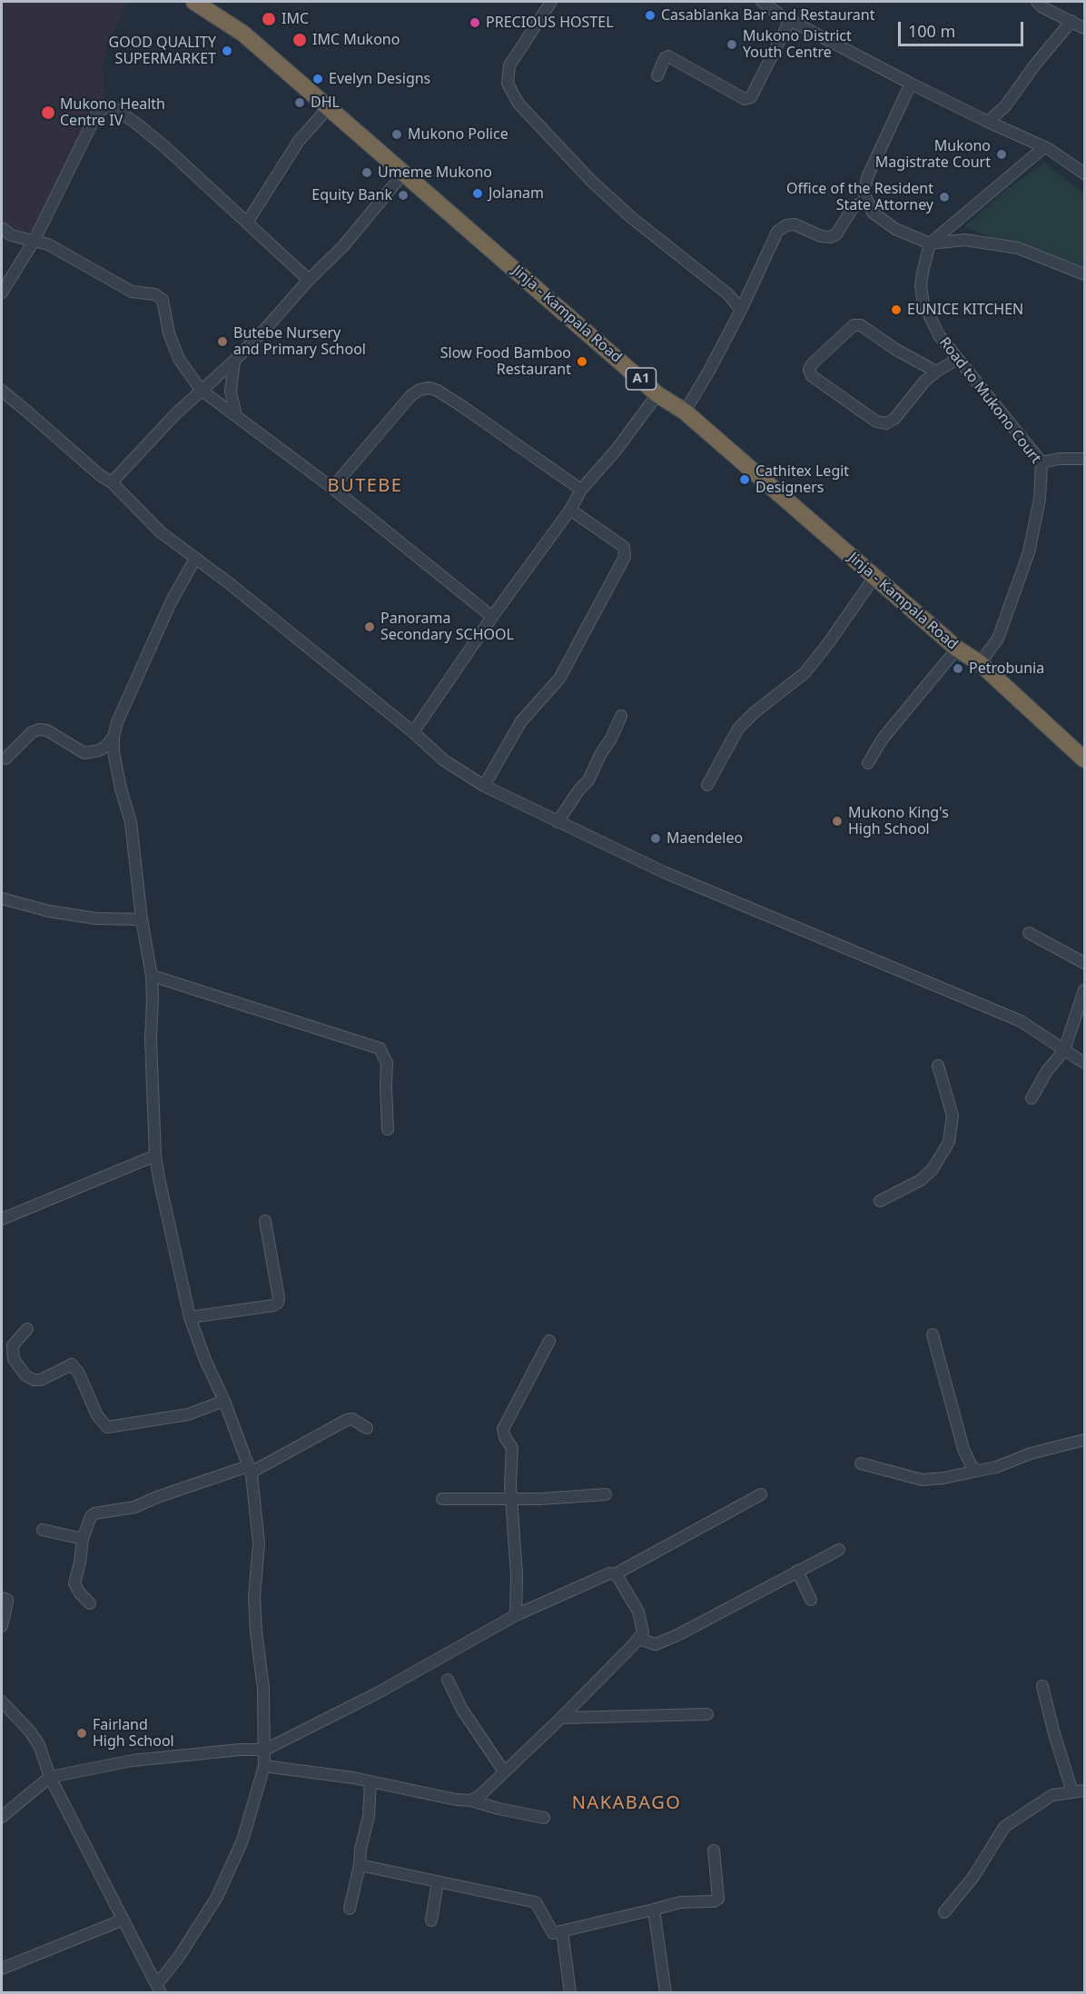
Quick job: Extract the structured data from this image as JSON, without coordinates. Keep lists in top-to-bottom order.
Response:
{
  "streets": {
    "highway": ["Jinja - Kampala Road", "A1"],
    "street": ["Road to Mukono Court"]
  },
  "crossings": [
    ["Jinja - Kampala Road", "Road to Mukono Court"]
  ],
  "districts": ["BUTEBE", "NAKABAGO"],
  "places": [
    "Casablanka Bar and Restaurant",
    "IMC",
    "PRECIOUS HOSTEL",
    "IMC Mukono",
    "Mukono District Youth Centre",
    "GOOD QUALITY SUPERMARKET",
    "Evelyn Designs",
    "DHL",
    "Mukono Health Centre IV",
    "Mukono Police",
    "Mukono Magistrate Court",
    "Umeme Mukono",
    "Jolanam",
    "Equity Bank",
    "Office of the Resident State Attorney",
    "EUNICE KITCHEN",
    "Butebe Nursery and Primary School",
    "Slow Food Bamboo Restaurant",
    "Cathitex Legit Designers",
    "Panorama Secondary SCHOOL",
    "Petrobunia",
    "Mukono King's High School",
    "Maendeleo",
    "Fairland High School"
  ],
  "scale_bar": "100 m"
}
